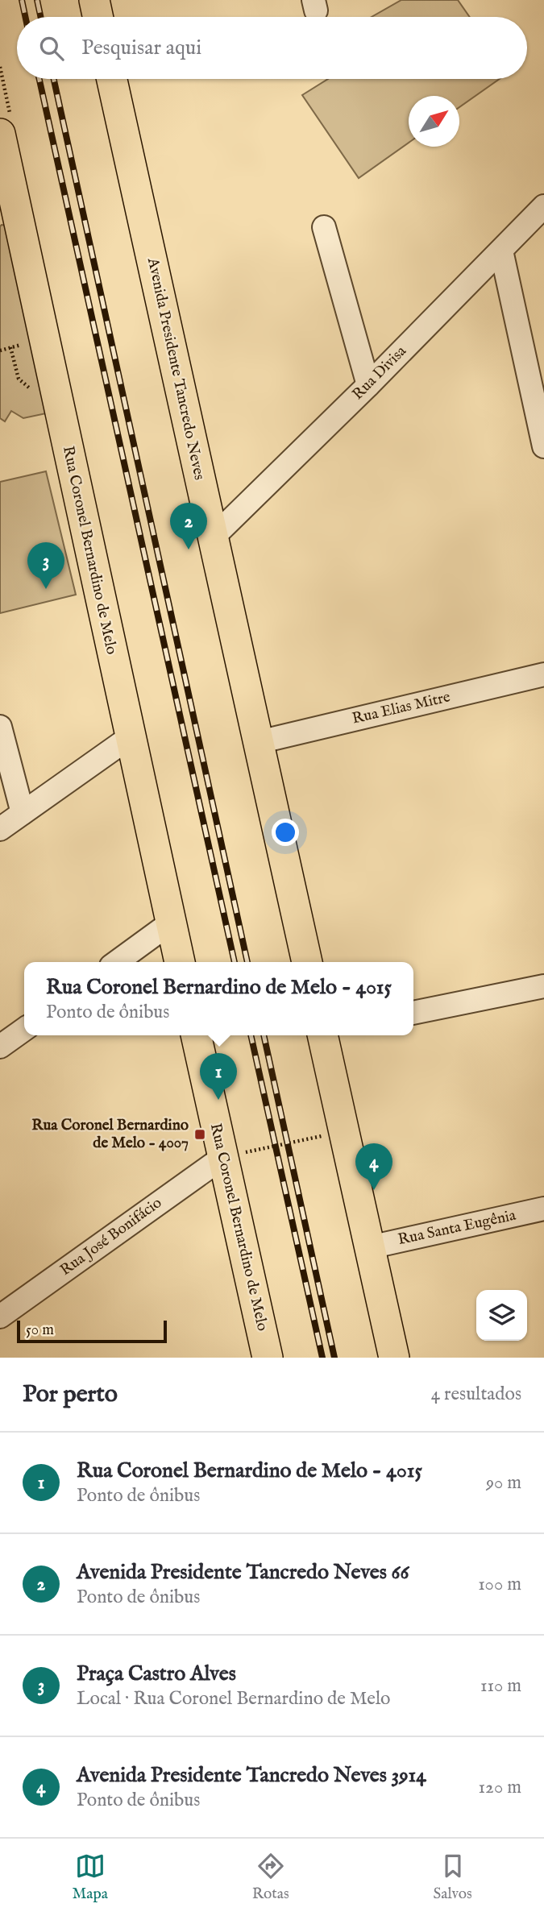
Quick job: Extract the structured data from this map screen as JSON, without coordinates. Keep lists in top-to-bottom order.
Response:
{
  "streets": {
    "main road": ["Avenida Presidente Tancredo Neves", "Rua Coronel Bernardino de Melo"],
    "street": [
      "Rua Divisa",
      "Rua Elias Mitre",
      "Rua Santa Eugênia",
      "Rua José Bonifácio"
    ]
  },
  "crossings": [
    ["Avenida Presidente Tancredo Neves", "Rua Divisa"],
    ["Avenida Presidente Tancredo Neves", "Rua Elias Mitre"],
    ["Rua Coronel Bernardino de Melo", "Rua José Bonifácio"]
  ],
  "places": {
    "transit": ["Rua Coronel Bernardino de Melo - 4007"]
  },
  "scale_bar": "50 m",
  "north": "top right",
  "page": {
    "search": "Pesquisar aqui",
    "pins": [
      "2",
      "3",
      "1",
      "4"
    ],
    "popup": ["Rua Coronel Bernardino de Melo - 4015", "Ponto de ônibus"],
    "scale": "50 m",
    "heading": ["Por perto", "4 resultados"],
    "list": [
      {
        "mark": "1",
        "name": "Rua Coronel Bernardino de Melo - 4015",
        "note": "Ponto de ônibus",
        "value": "90 m"
      },
      {
        "mark": "2",
        "name": "Avenida Presidente Tancredo Neves 66",
        "note": "Ponto de ônibus",
        "value": "100 m"
      },
      {
        "mark": "3",
        "name": "Praça Castro Alves",
        "note": "Local · Rua Coronel Bernardino de Melo",
        "value": "110 m"
      },
      {
        "mark": "4",
        "name": "Avenida Presidente Tancredo Neves 3914",
        "note": "Ponto de ônibus",
        "value": "120 m"
      }
    ],
    "nav": ["Mapa", "Rotas", "Salvos"]
  }
}
